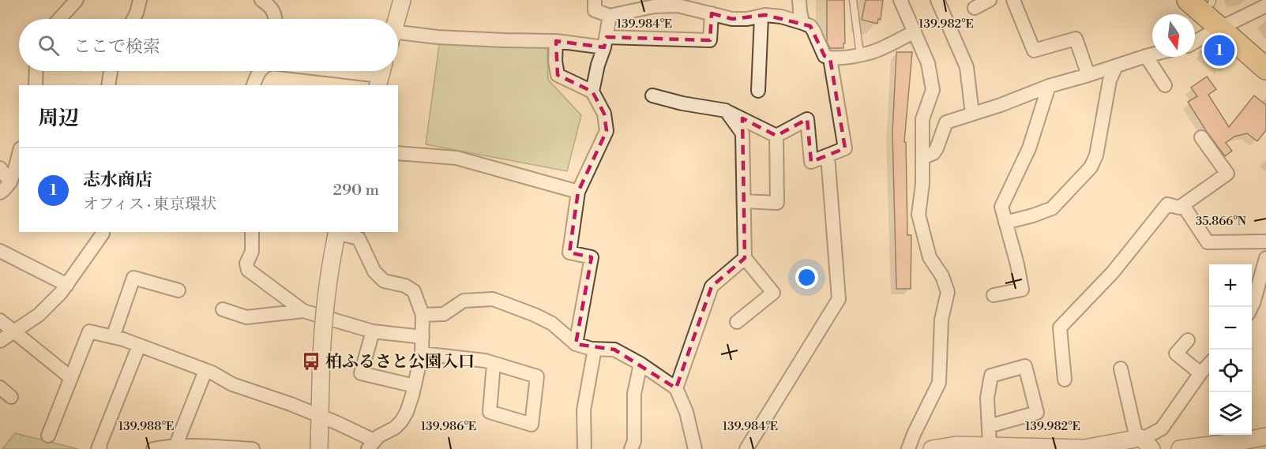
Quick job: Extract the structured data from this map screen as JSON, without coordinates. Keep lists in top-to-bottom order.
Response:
{
  "places": {
    "bus stop": ["柏ふるさと公園入口"]
  },
  "north": "bottom",
  "page": {
    "search": "ここで検索",
    "pins": "1",
    "heading": "周辺",
    "list": [
      {
        "mark": "1",
        "name": "志水商店",
        "note": "オフィス · 東京環状",
        "value": "290 m"
      }
    ],
    "map_buttons": ["+", "−"]
  },
  "coordinates": [
    "139.984°E",
    "139.982°E",
    "35.866°N",
    "139.988°E",
    "139.986°E"
  ]
}
